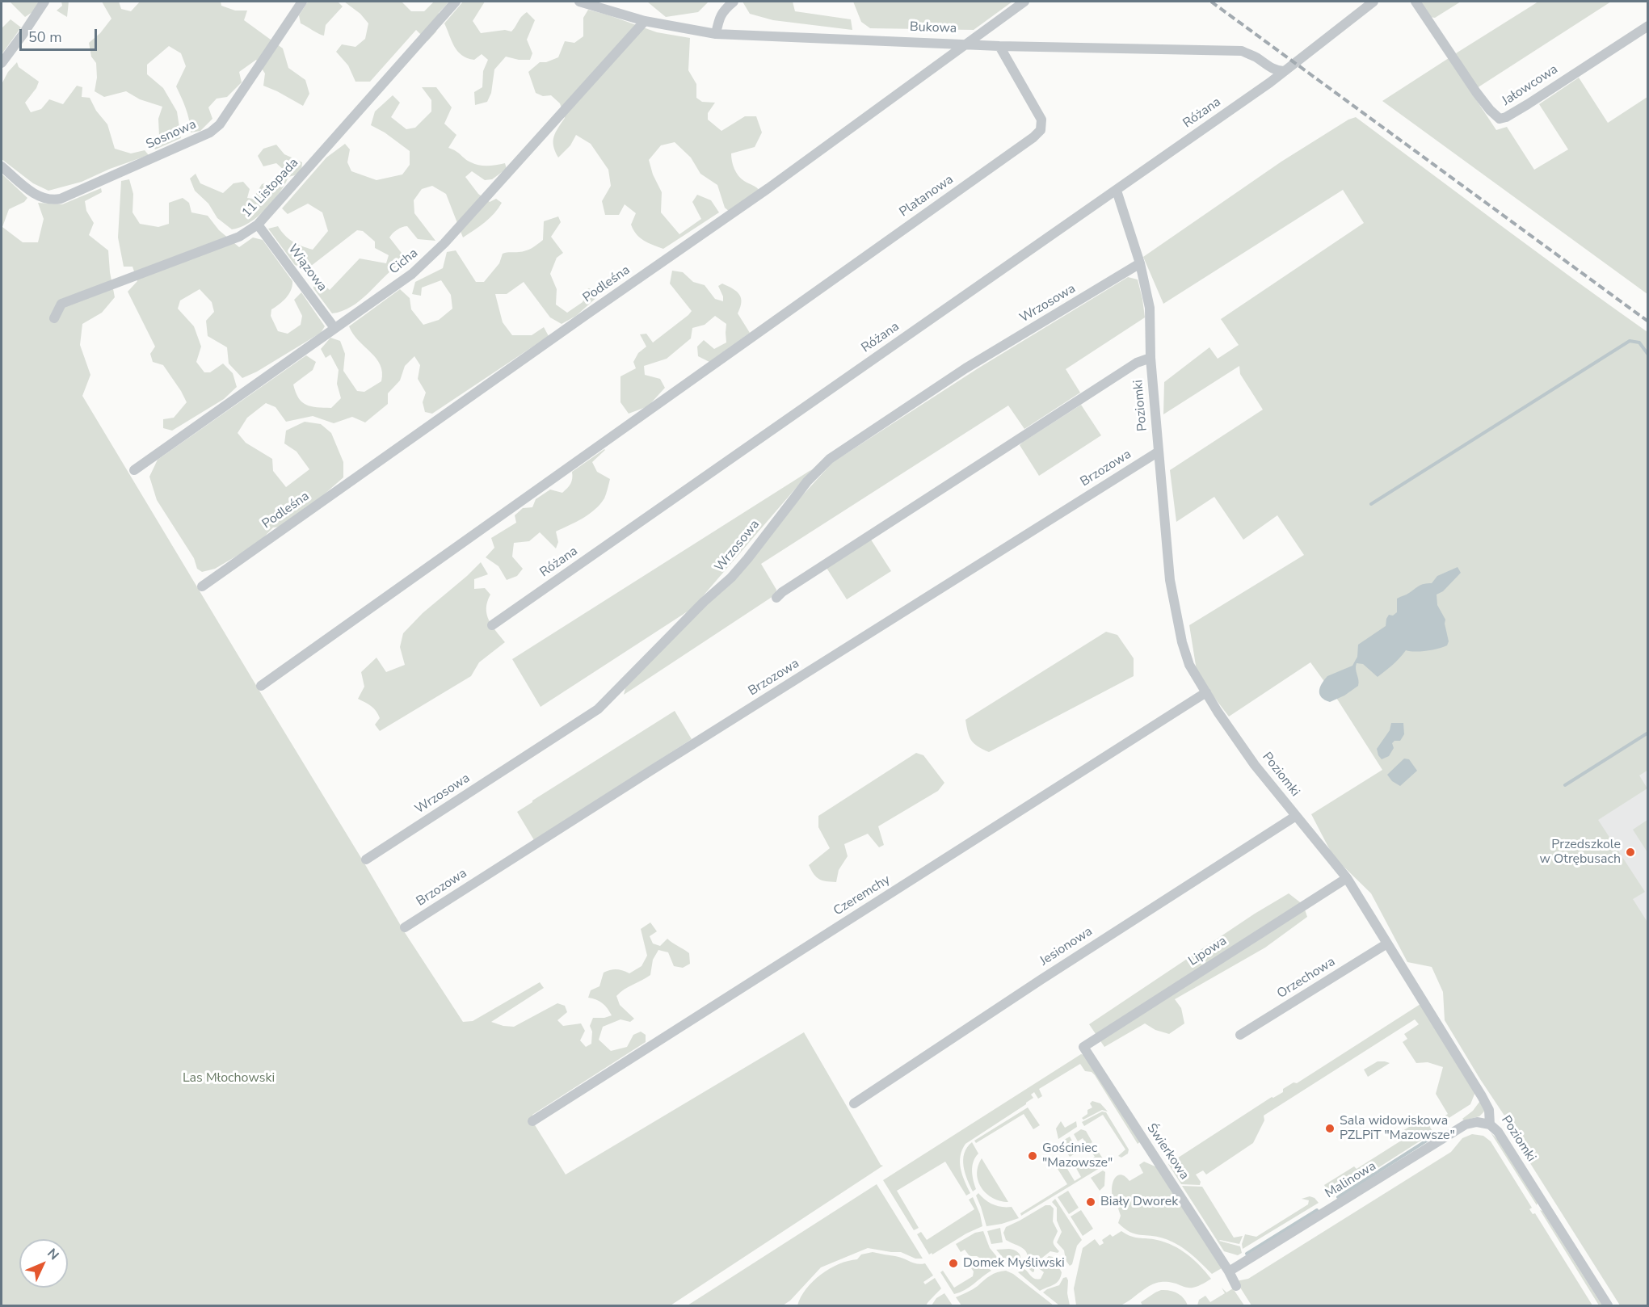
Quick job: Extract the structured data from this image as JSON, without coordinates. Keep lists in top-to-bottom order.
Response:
{
  "streets": {
    "street": [
      "Bukowa",
      "Jałowcowa",
      "Różana",
      "Sosnowa",
      "11 Listopada",
      "Platanowa",
      "Cicha",
      "Wiązowa",
      "Podleśna",
      "Wrzosowa",
      "Poziomki",
      "Brzozowa",
      "Czeremchy",
      "Jesionowa",
      "Lipowa",
      "Orzechowa",
      "Świerkowa",
      "Malinowa"
    ]
  },
  "crossings": [
    ["Bukowa", "Różana"],
    ["Bukowa", "Platanowa"],
    ["Bukowa", "Cicha"],
    ["Bukowa", "Podleśna"],
    ["Różana", "Poziomki"],
    ["11 Listopada", "Wiązowa"],
    ["Cicha", "Wiązowa"],
    ["Wrzosowa", "Poziomki"],
    ["Poziomki", "Brzozowa"],
    ["Poziomki", "Czeremchy"],
    ["Poziomki", "Jesionowa"],
    ["Poziomki", "Lipowa"],
    ["Poziomki", "Orzechowa"],
    ["Poziomki", "Malinowa"],
    ["Lipowa", "Świerkowa"],
    ["Świerkowa", "Malinowa"]
  ],
  "parks": ["Las Młochowski"],
  "places": [
    "Przedszkole w Otrębusach",
    "Sala widowiskowa PZLPiT \"Mazowsze\"",
    "Gościniec \"Mazowsze\"",
    "Biały Dworek",
    "Domek Myśliwski"
  ],
  "scale_bar": "50 m",
  "north": "top right"
}
